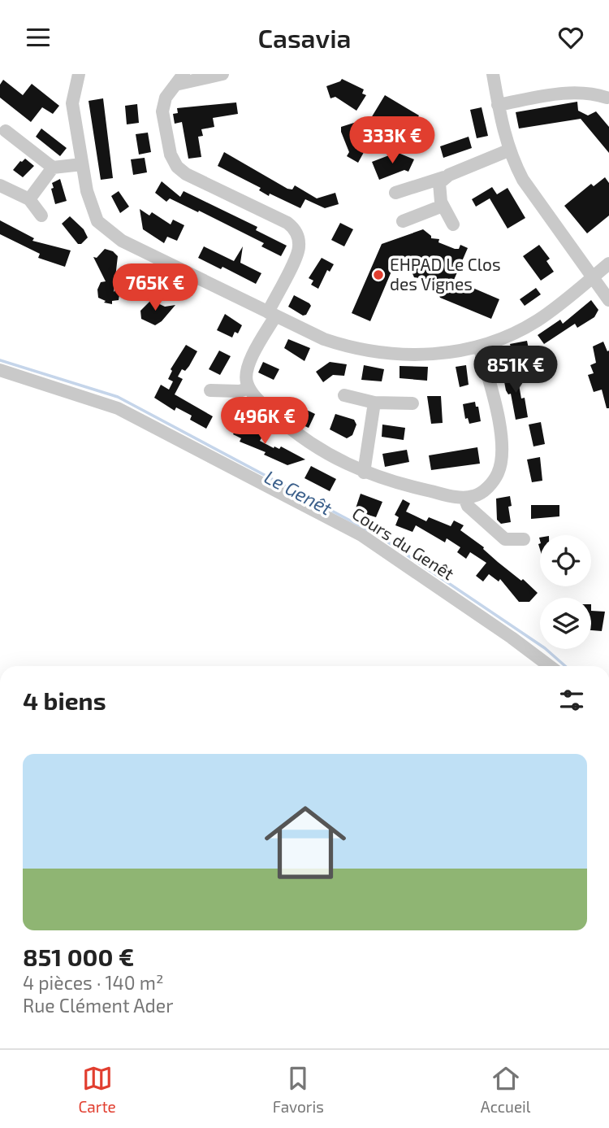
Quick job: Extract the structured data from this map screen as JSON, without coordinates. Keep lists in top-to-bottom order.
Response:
{
  "streets": {
    "street": ["Cours du Genêt"]
  },
  "water": ["Le Genêt"],
  "places": ["EHPAD Le Clos des Vignes"],
  "page": {
    "header": "Casavia",
    "price": [
      "333K €",
      "765K €",
      "851K €",
      "496K €"
    ],
    "heading": "4 biens",
    "list": [
      {
        "name": "851 000 €",
        "note": "4 pièces · 140 m² · Rue Clément Ader"
      }
    ],
    "tabs": ["Carte", "Favoris", "Accueil"]
  }
}
